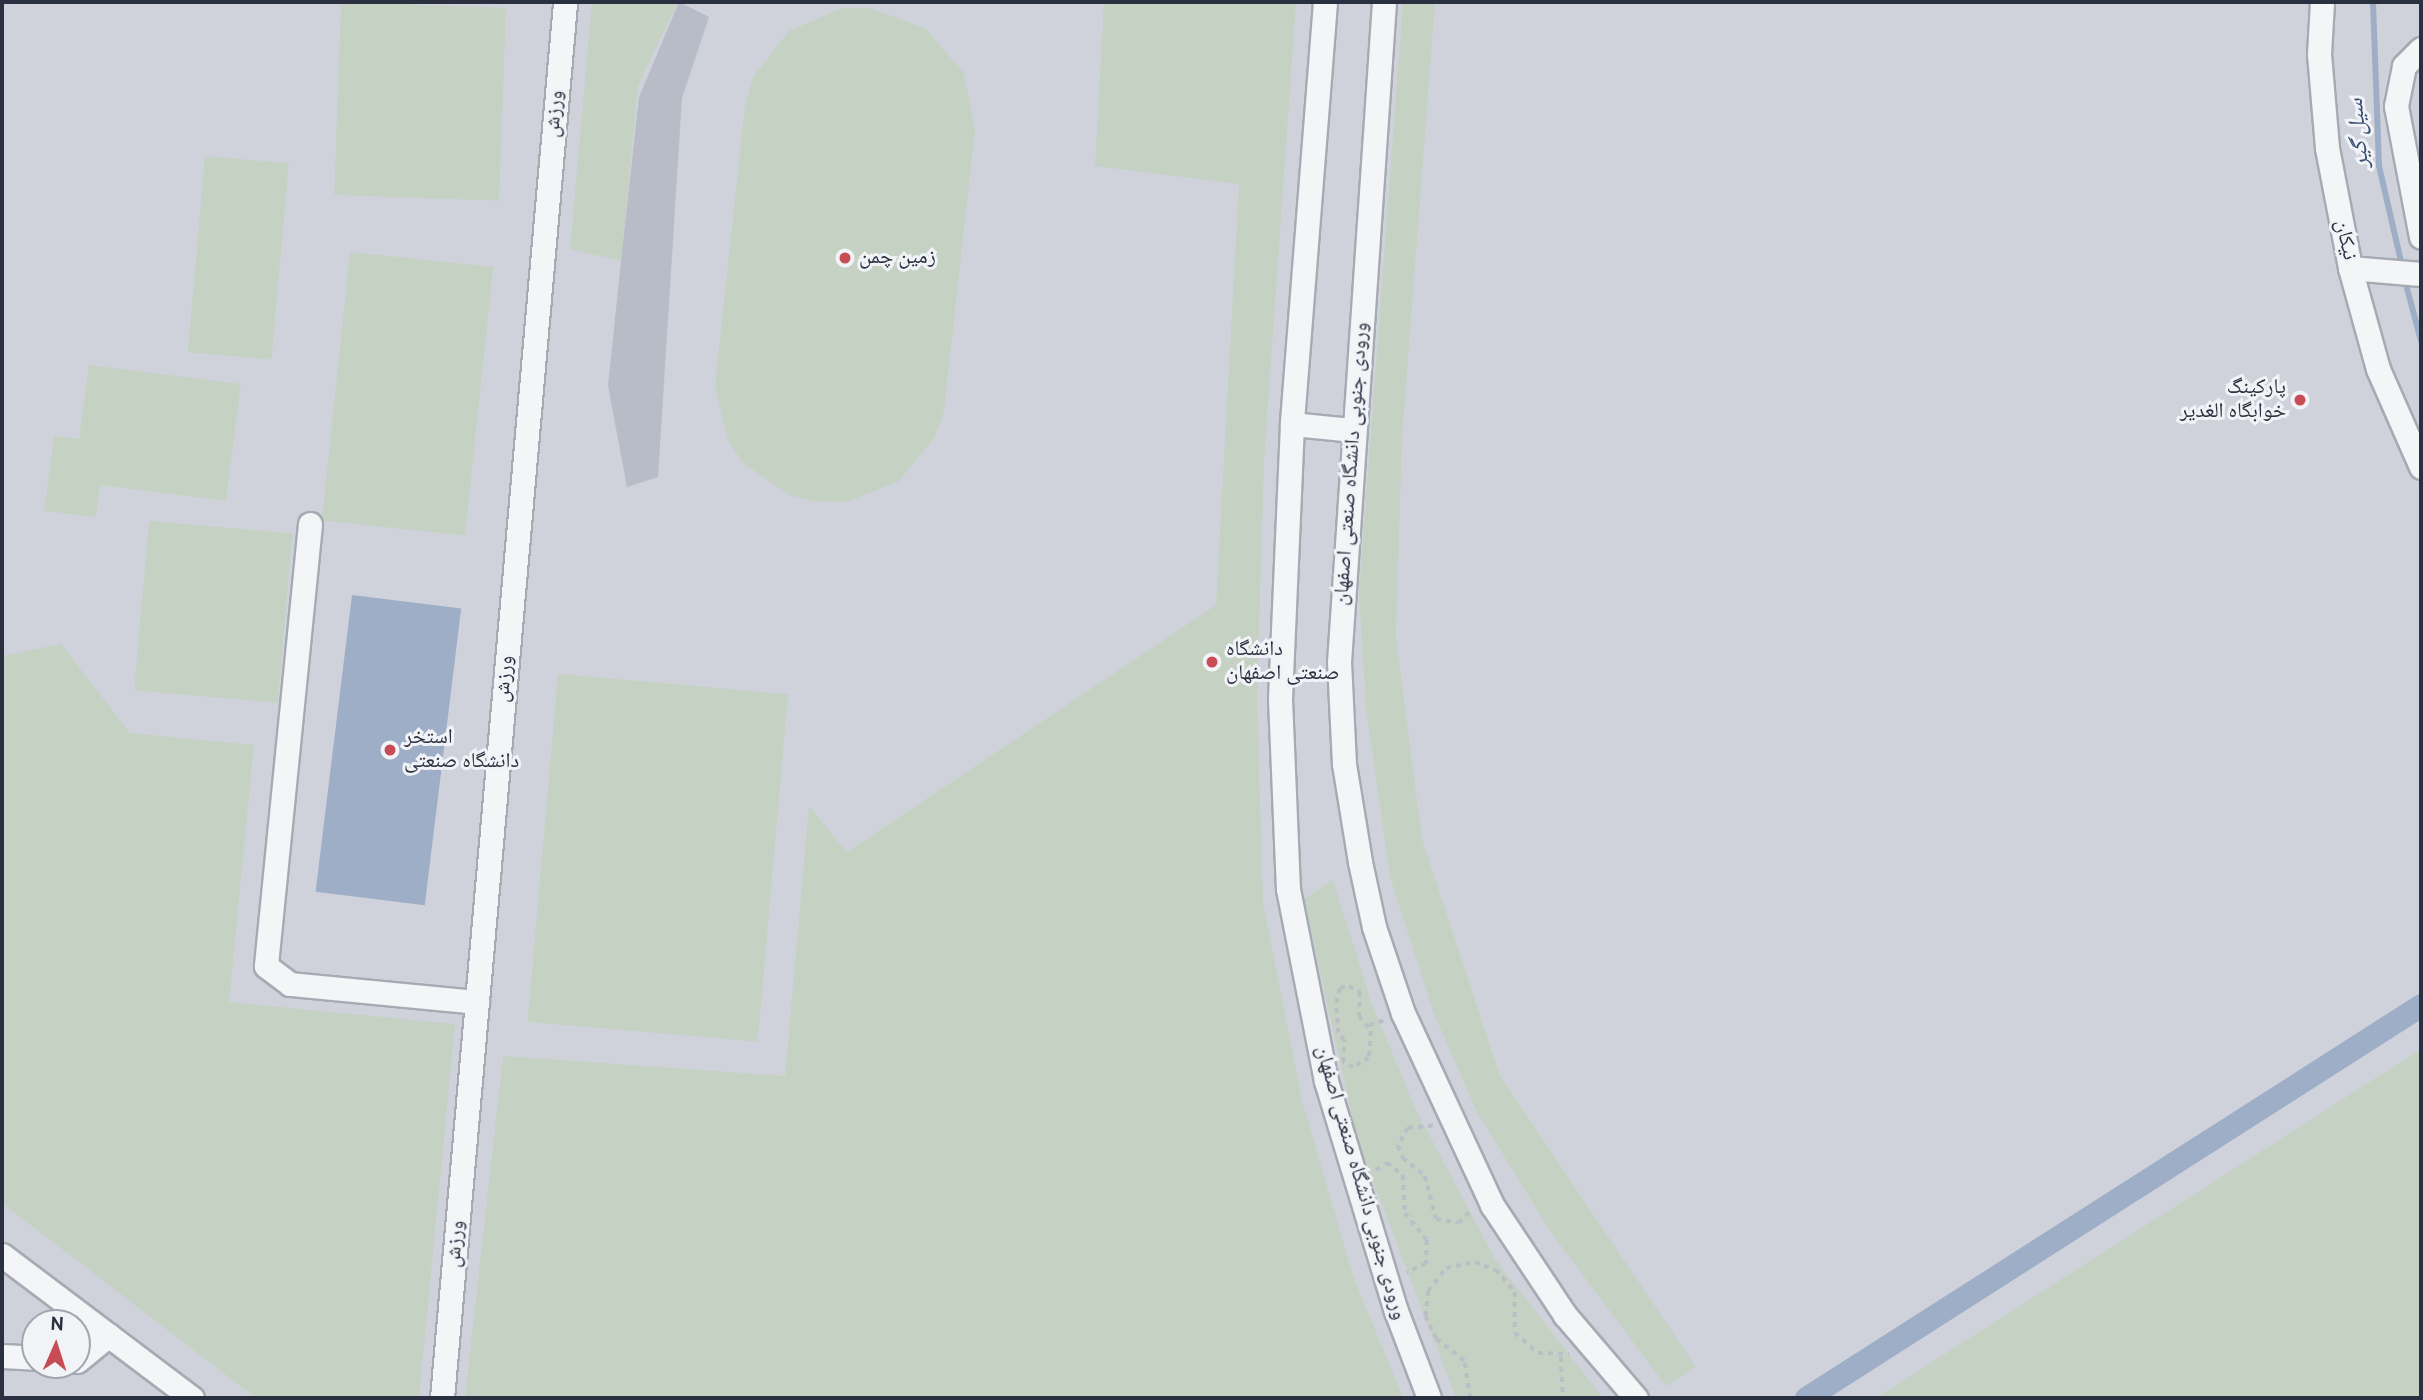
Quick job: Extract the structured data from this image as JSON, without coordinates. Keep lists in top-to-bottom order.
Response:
{
  "streets": {
    "street": ["ورزش", "نیکان", "ورودی جنوبی دانشگاه صنعتی اصفهان"]
  },
  "water": ["سیل گیر"],
  "places": [
    "زمین چمن",
    "پارکینگ خوابگاه الغدیر",
    "دانشگاه صنعتی اصفهان",
    "استخر دانشگاه صنعتی"
  ],
  "north": "top"
}
